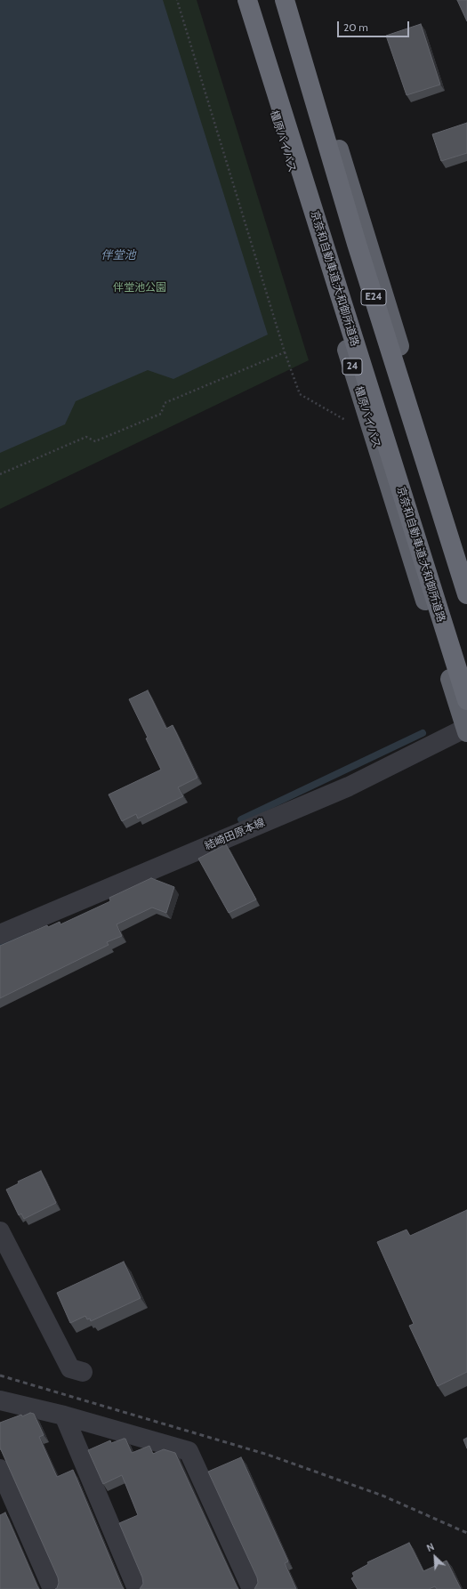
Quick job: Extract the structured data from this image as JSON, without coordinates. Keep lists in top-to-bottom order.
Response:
{
  "streets": {
    "highway": [
      "橿原バイパス",
      "京奈和自動車道;大和御所道路",
      "E24",
      "24"
    ],
    "street": ["結崎田原本線"]
  },
  "crossings": [
    ["橿原バイパス", "結崎田原本線"]
  ],
  "water": ["伴堂池"],
  "parks": ["伴堂池公園"],
  "scale_bar": "20 m",
  "north": "top left"
}
